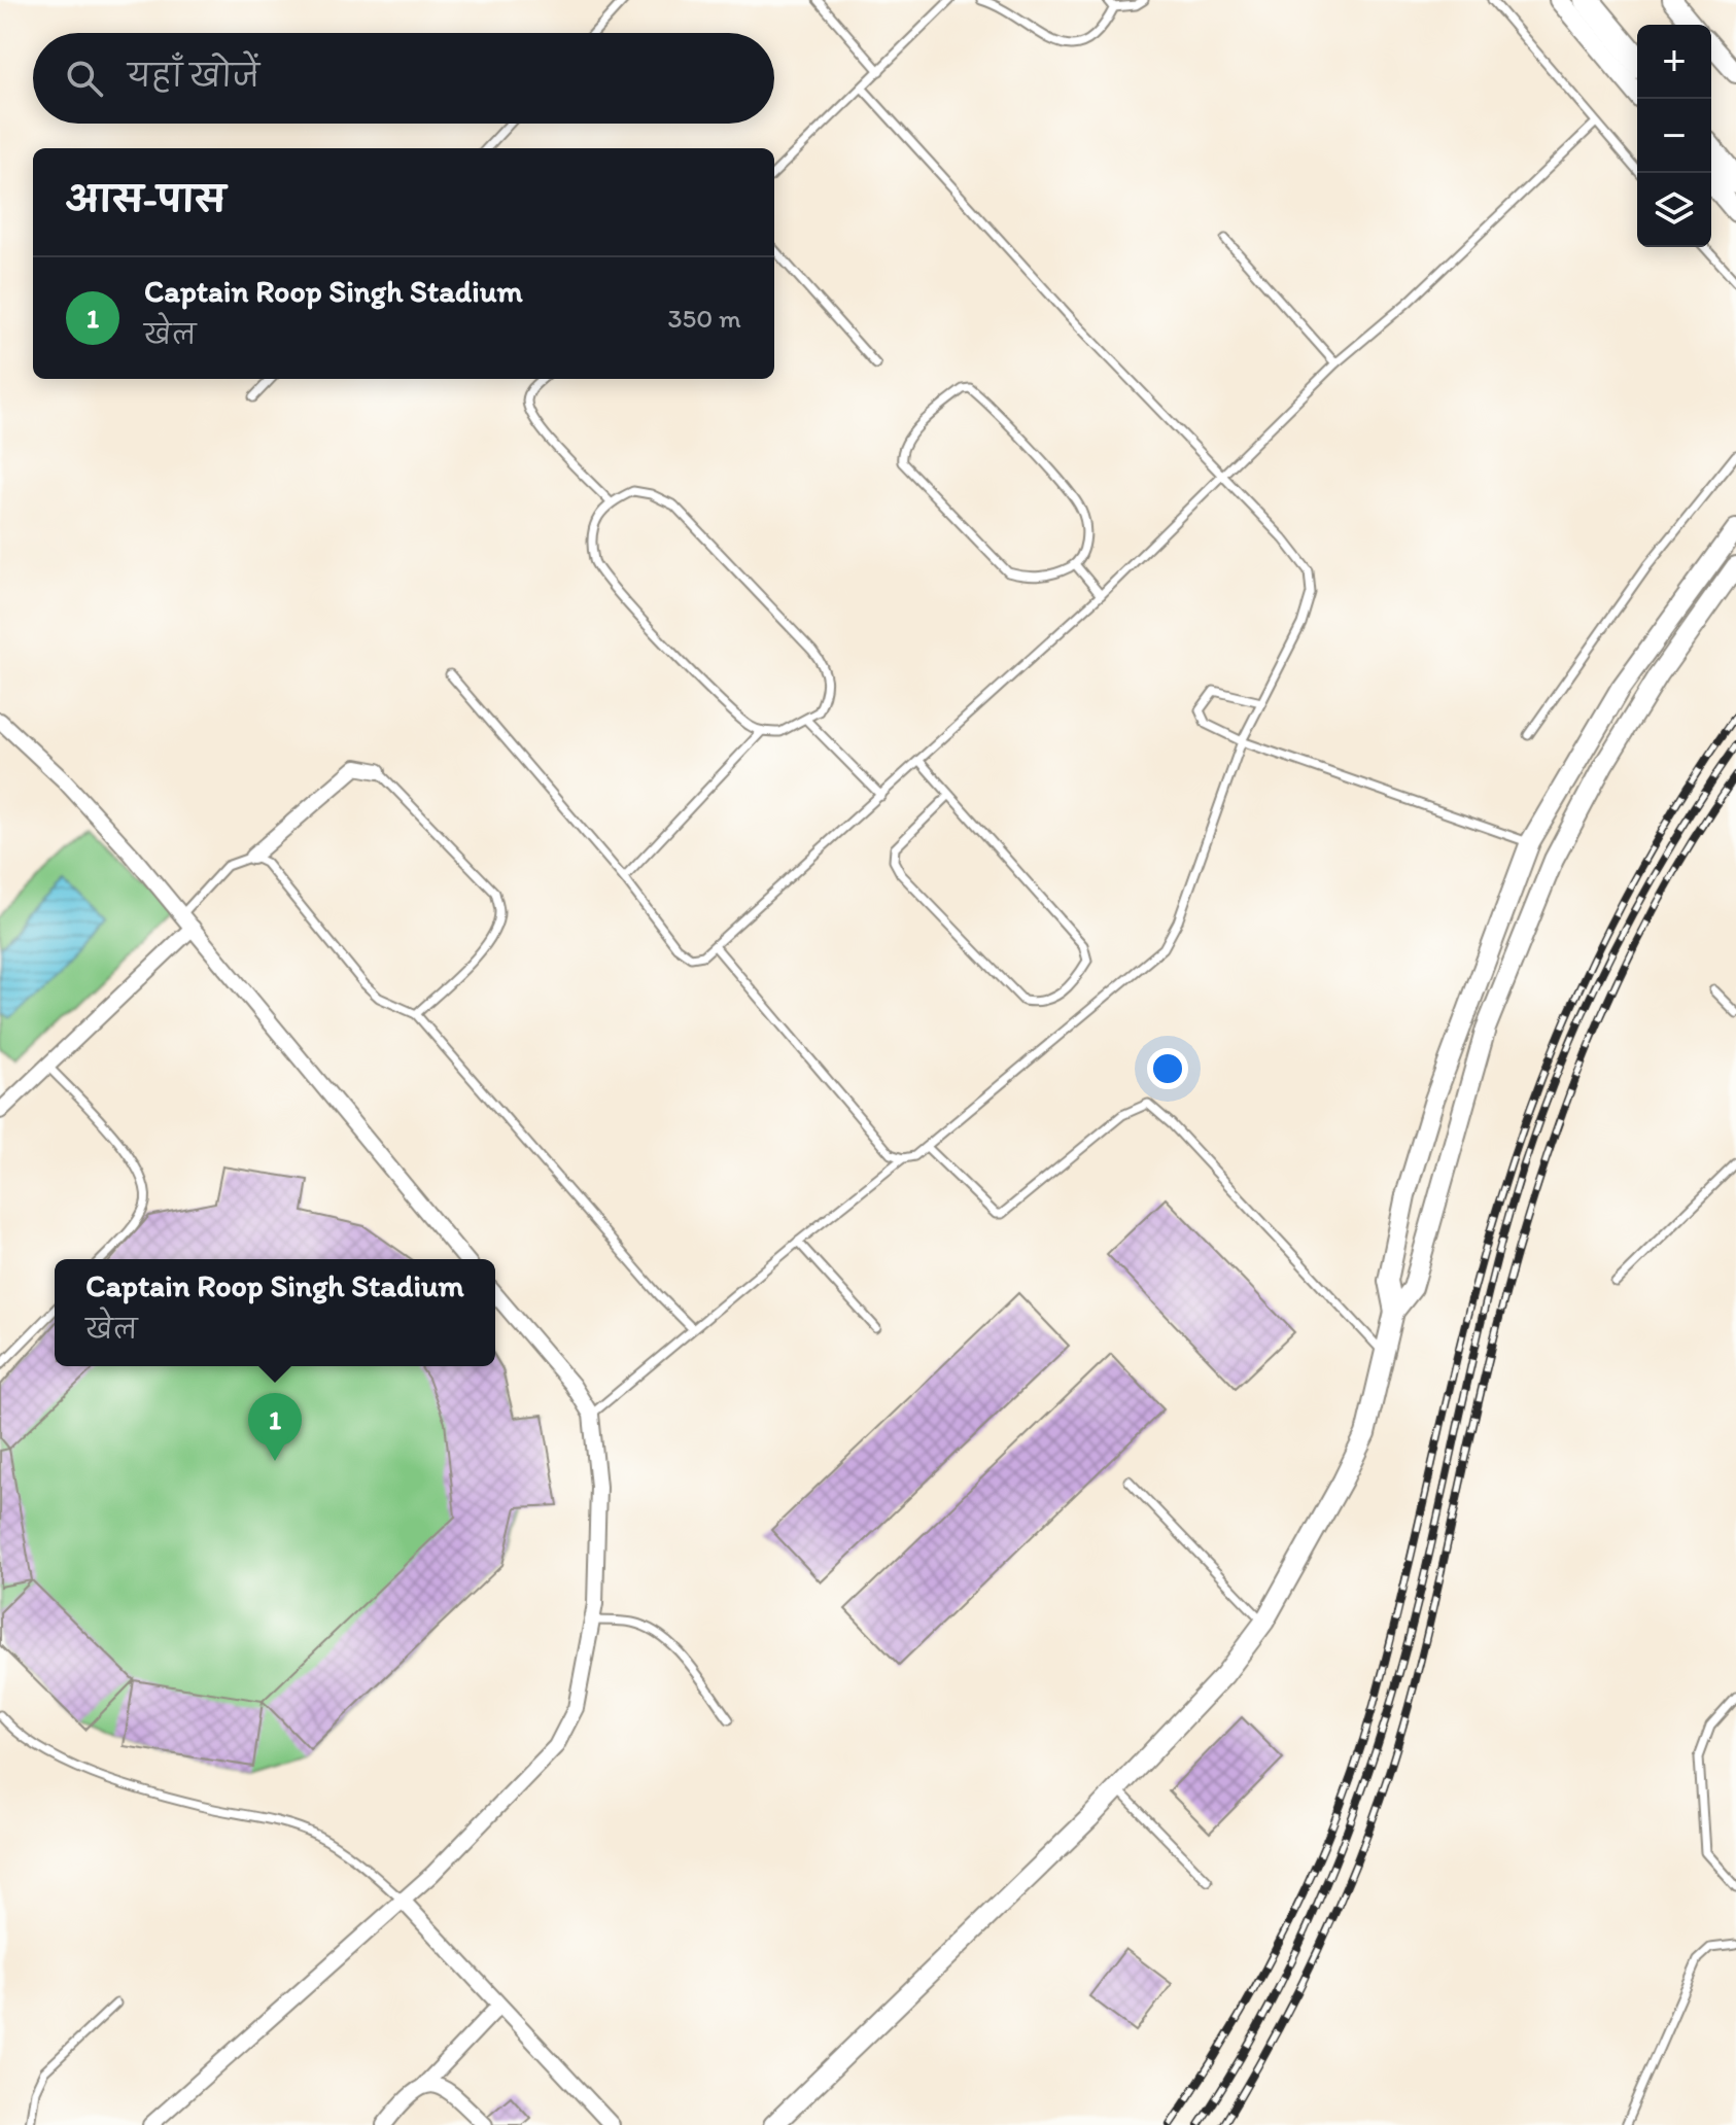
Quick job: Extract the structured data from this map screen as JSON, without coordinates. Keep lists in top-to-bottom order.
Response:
{
  "page": {
    "map_buttons": ["+", "−"],
    "search": "यहाँ खोजें",
    "heading": "आस-पास",
    "list": [
      {
        "mark": "1",
        "name": "Captain Roop Singh Stadium",
        "note": "खेल",
        "value": "350 m"
      }
    ],
    "popup": ["Captain Roop Singh Stadium", "खेल"],
    "pins": "1"
  }
}
